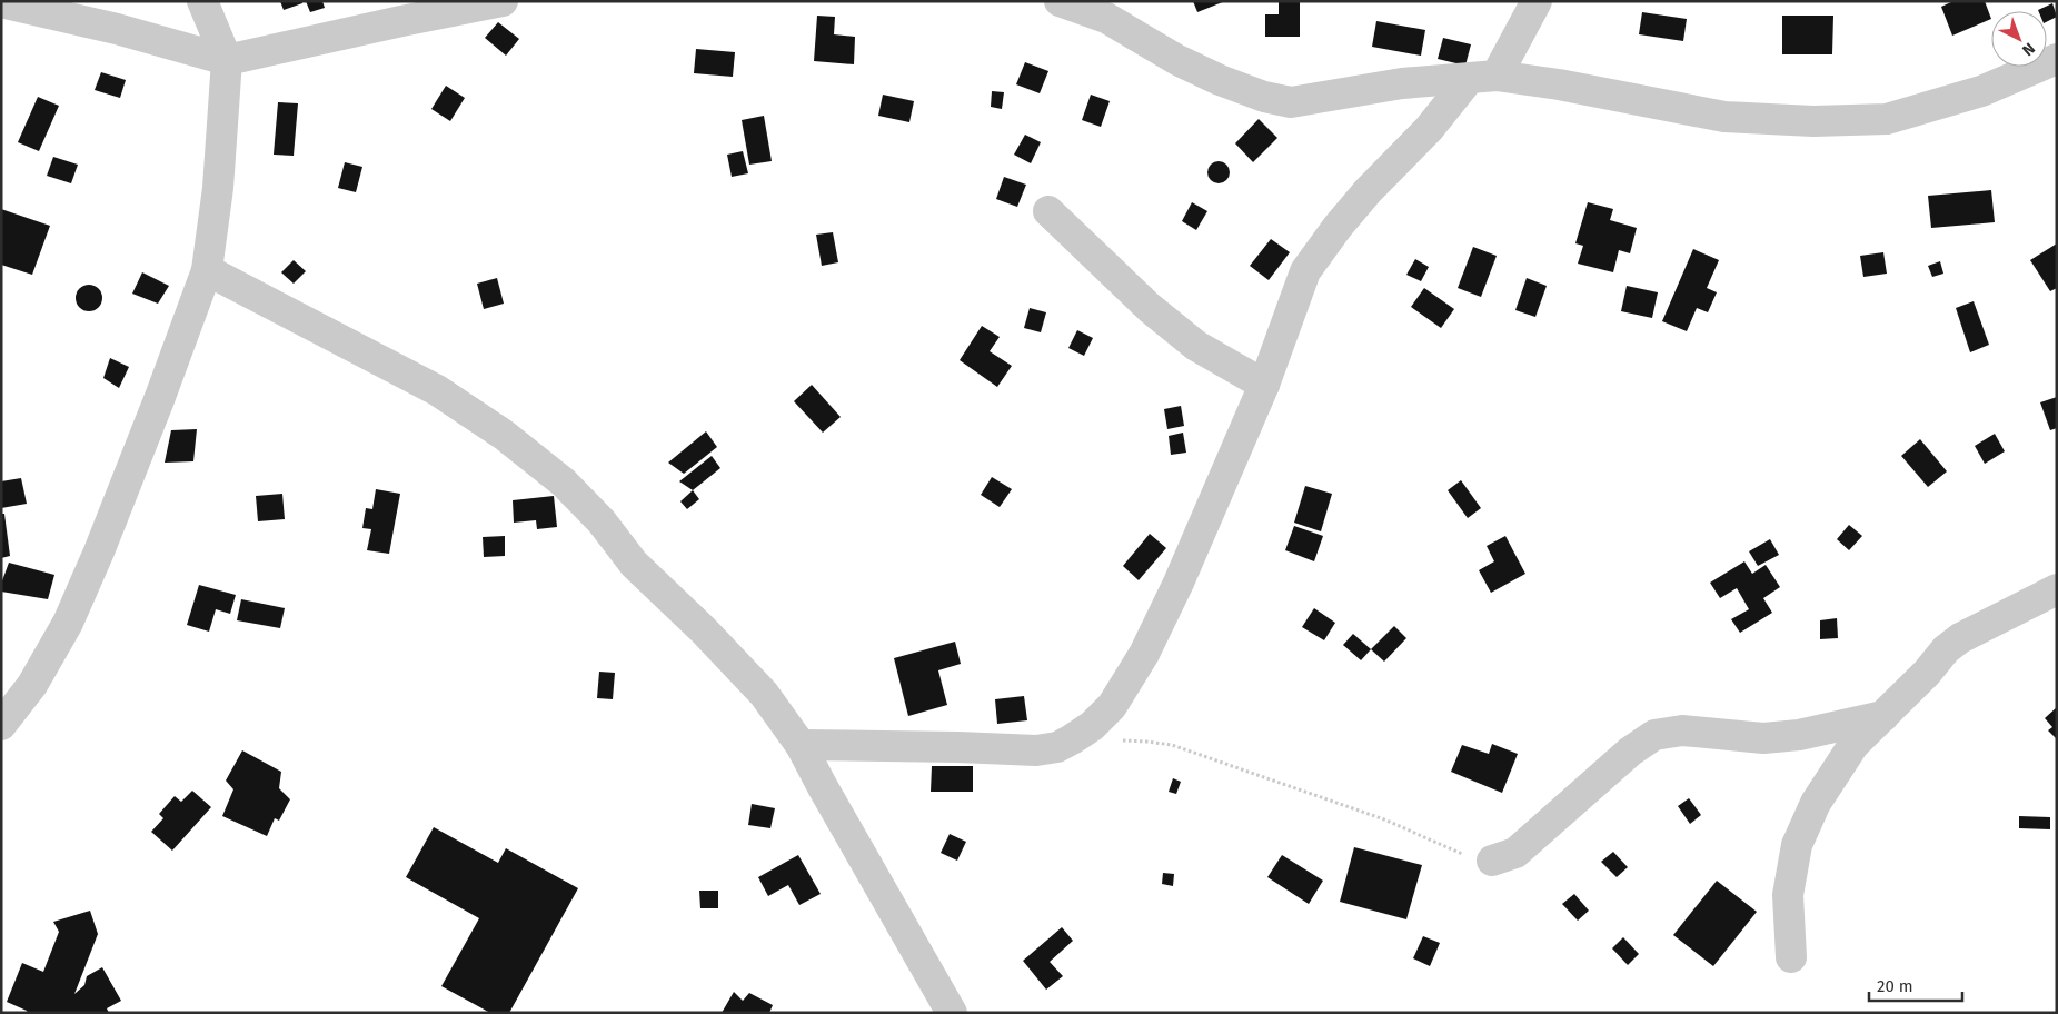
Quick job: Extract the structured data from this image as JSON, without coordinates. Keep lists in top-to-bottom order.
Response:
{
  "scale_bar": "20 m",
  "north": "bottom right"
}
